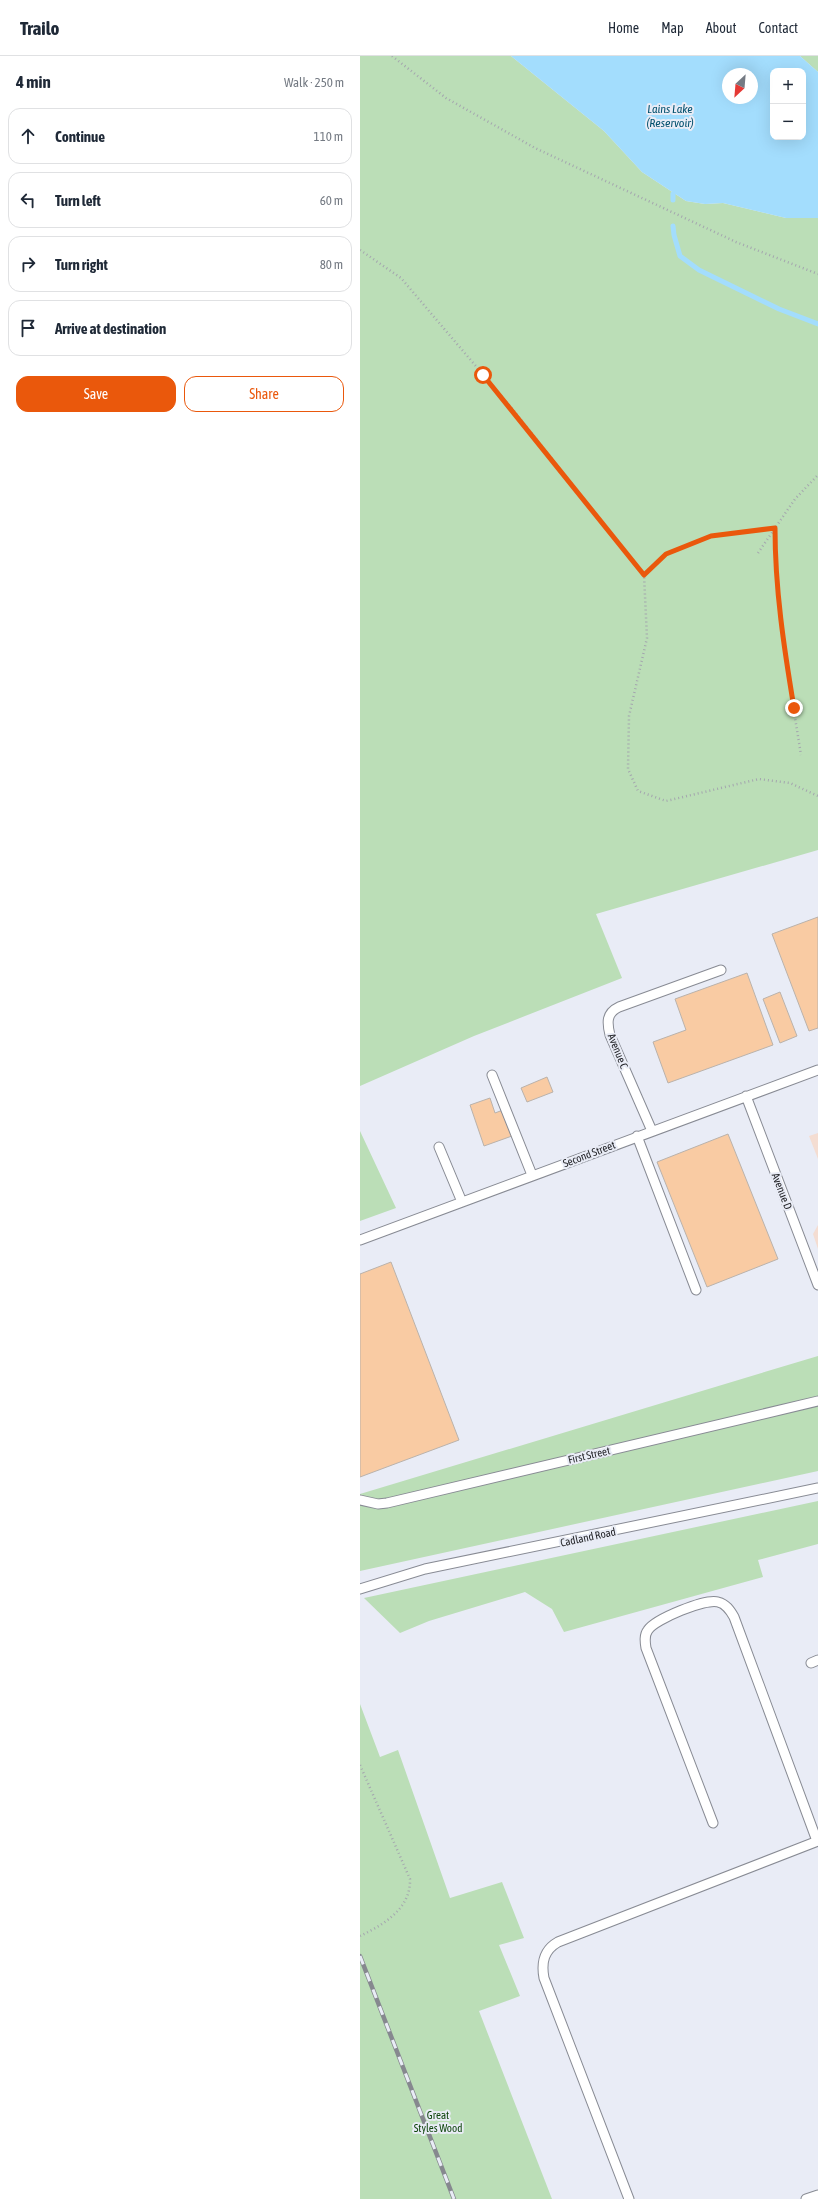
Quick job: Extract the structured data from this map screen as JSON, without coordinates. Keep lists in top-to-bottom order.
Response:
{
  "streets": {
    "lane": [
      "Avenue C",
      "Second Street",
      "Avenue D",
      "First Street",
      "Cadland Road"
    ]
  },
  "crossings": [
    ["Avenue C", "Second Street"],
    ["Second Street", "Avenue D"]
  ],
  "water": ["Lains Lake (Reservoir)"],
  "parks": ["Great Styles Wood"],
  "north": "bottom left",
  "page": {
    "header": "Trailo",
    "nav": [
      "Home",
      "Map",
      "About",
      "Contact"
    ],
    "heading": ["4 min", "Walk · 250 m"],
    "map_buttons": ["+", "−"],
    "list": [
      ["Continue", "110 m"],
      ["Turn left", "60 m"],
      ["Turn right", "80 m"],
      "Arrive at destination"
    ],
    "buttons": ["Save", "Share"]
  }
}
